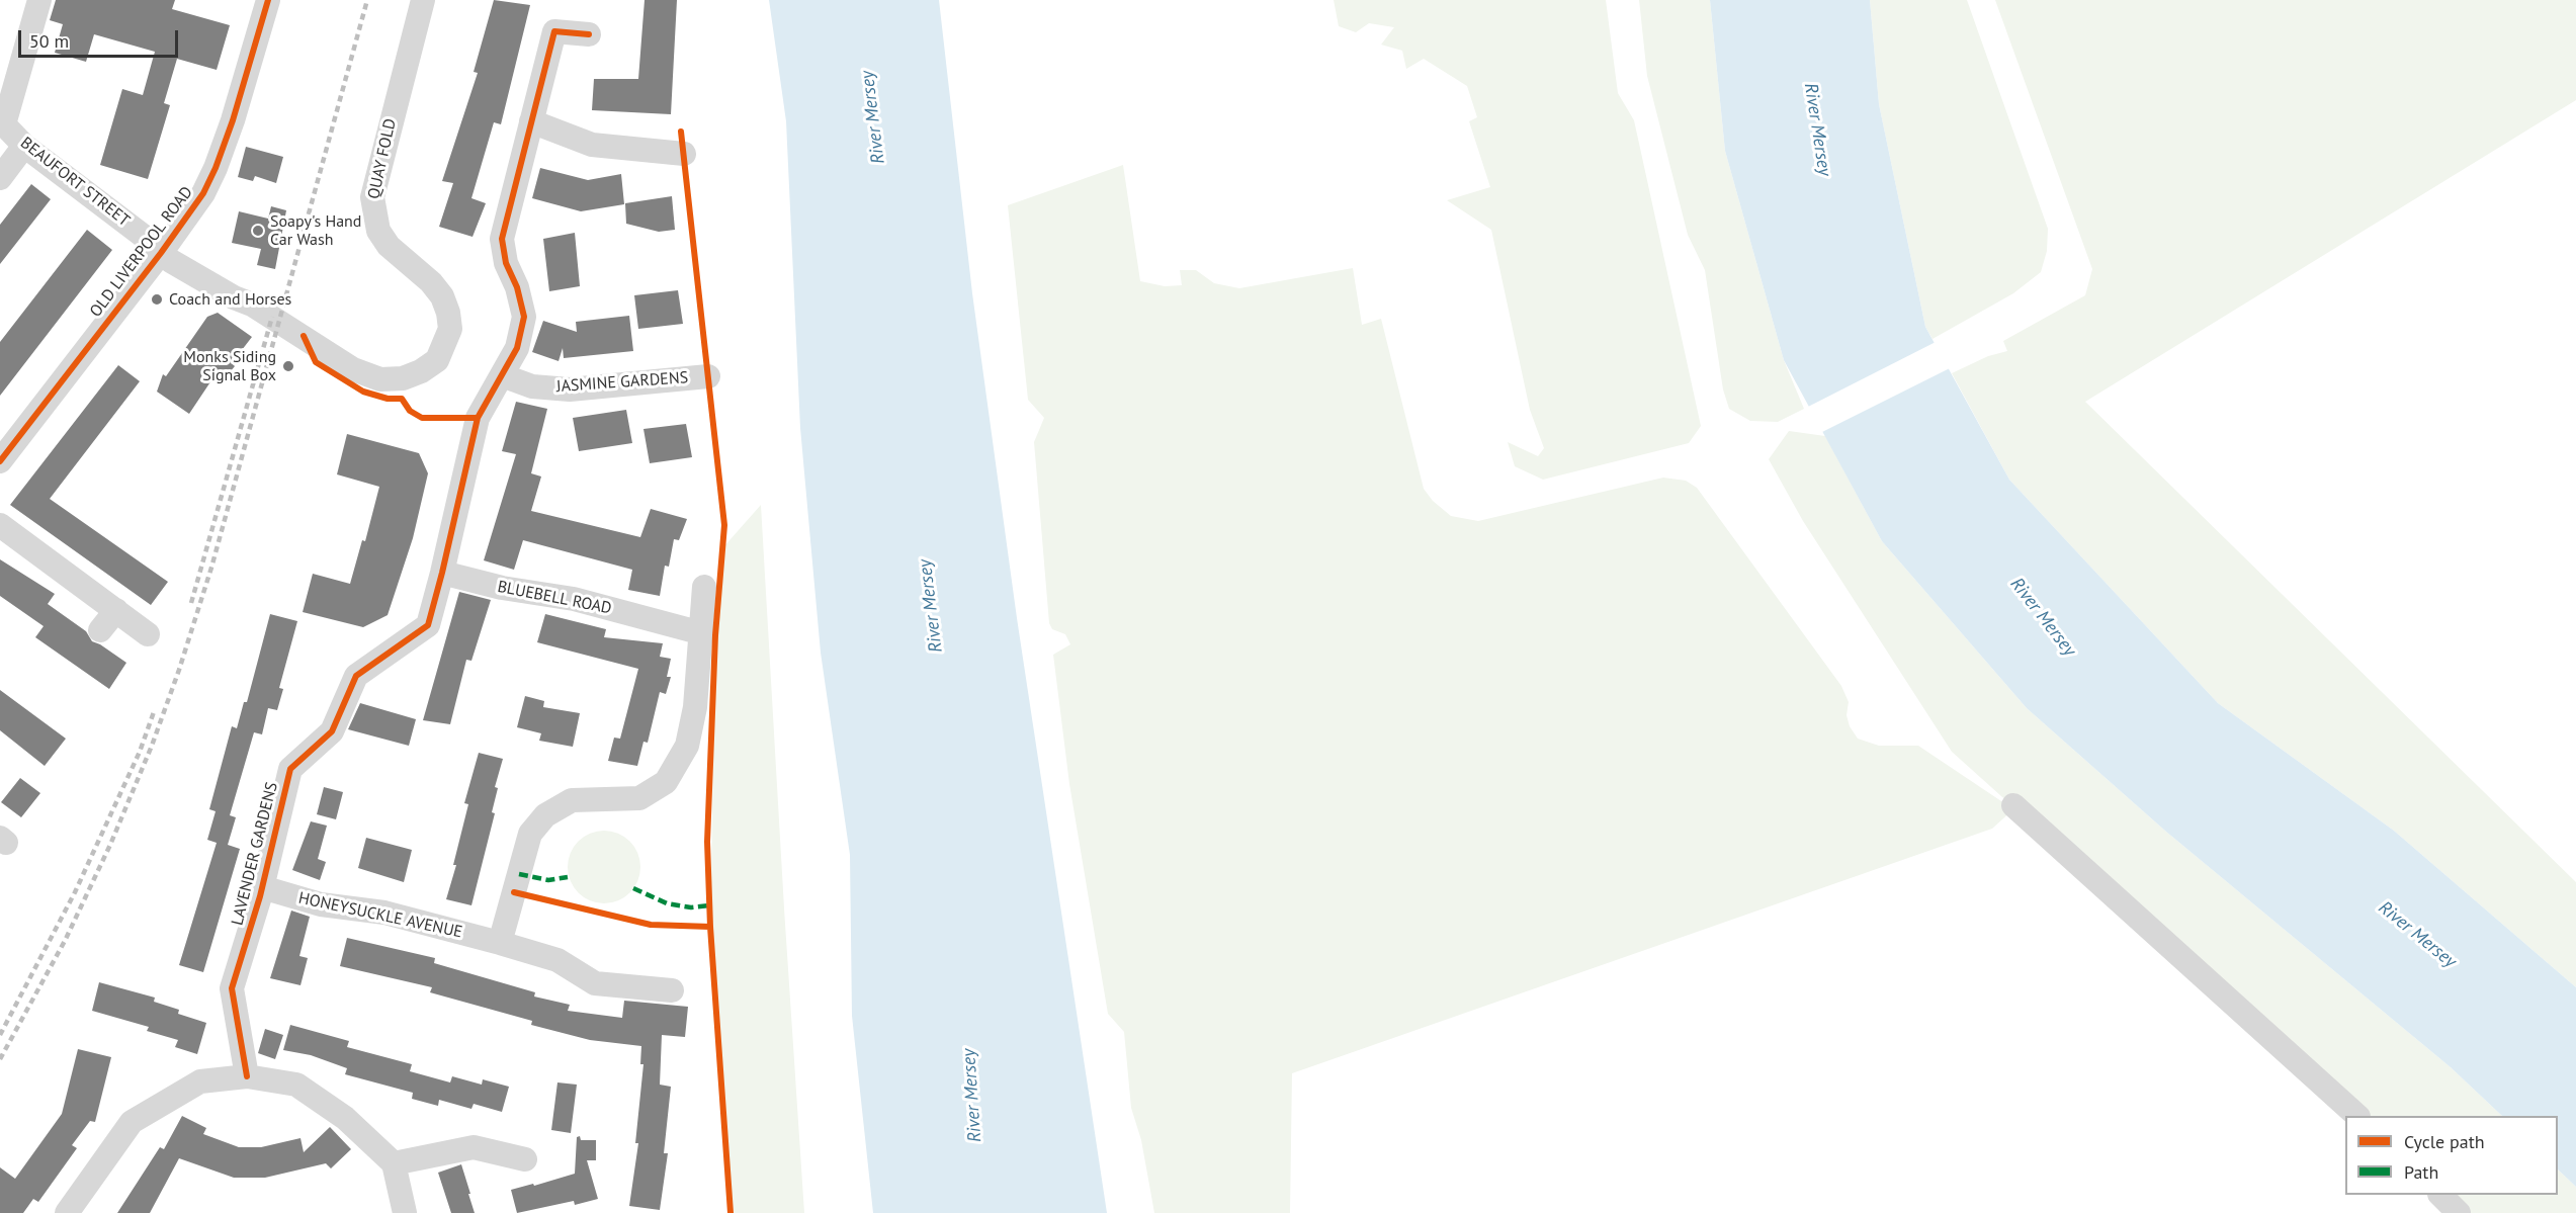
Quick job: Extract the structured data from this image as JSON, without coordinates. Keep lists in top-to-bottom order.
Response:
{
  "streets": {
    "street": [
      "QUAY FOLD",
      "BEAUFORT STREET",
      "OLD LIVERPOOL ROAD",
      "JASMINE GARDENS",
      "BLUEBELL ROAD",
      "LAVENDER GARDENS",
      "HONEYSUCKLE AVENUE"
    ]
  },
  "crossings": [
    ["QUAY FOLD", "BEAUFORT STREET"],
    ["BEAUFORT STREET", "OLD LIVERPOOL ROAD"],
    ["JASMINE GARDENS", "LAVENDER GARDENS"],
    ["BLUEBELL ROAD", "LAVENDER GARDENS"],
    ["LAVENDER GARDENS", "HONEYSUCKLE AVENUE"]
  ],
  "water": ["River Mersey"],
  "places": ["Soapy's Hand Car Wash", "Coach and Horses", "Monks Siding Signal Box"],
  "legend": ["Cycle path", "Path"],
  "scale_bar": "50 m"
}
